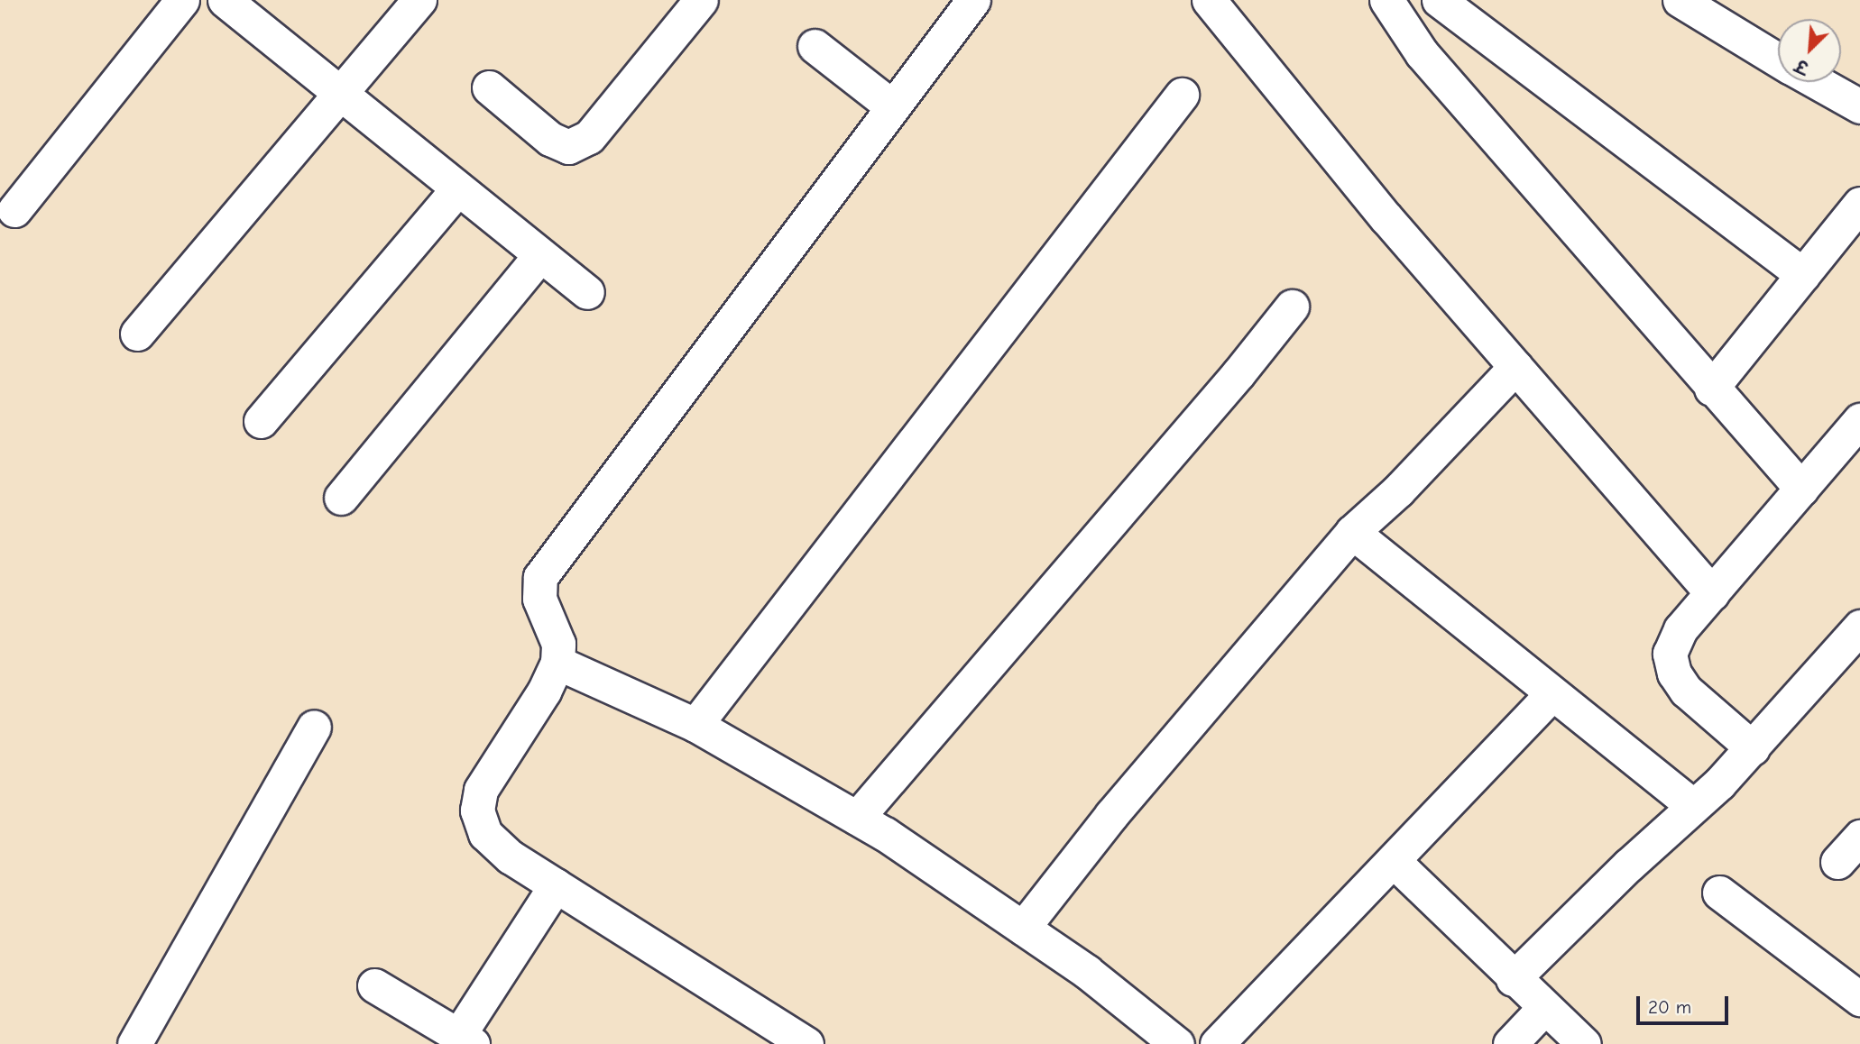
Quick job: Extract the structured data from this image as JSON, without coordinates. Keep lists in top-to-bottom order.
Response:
{
  "scale_bar": "20 m",
  "north": "bottom left"
}
